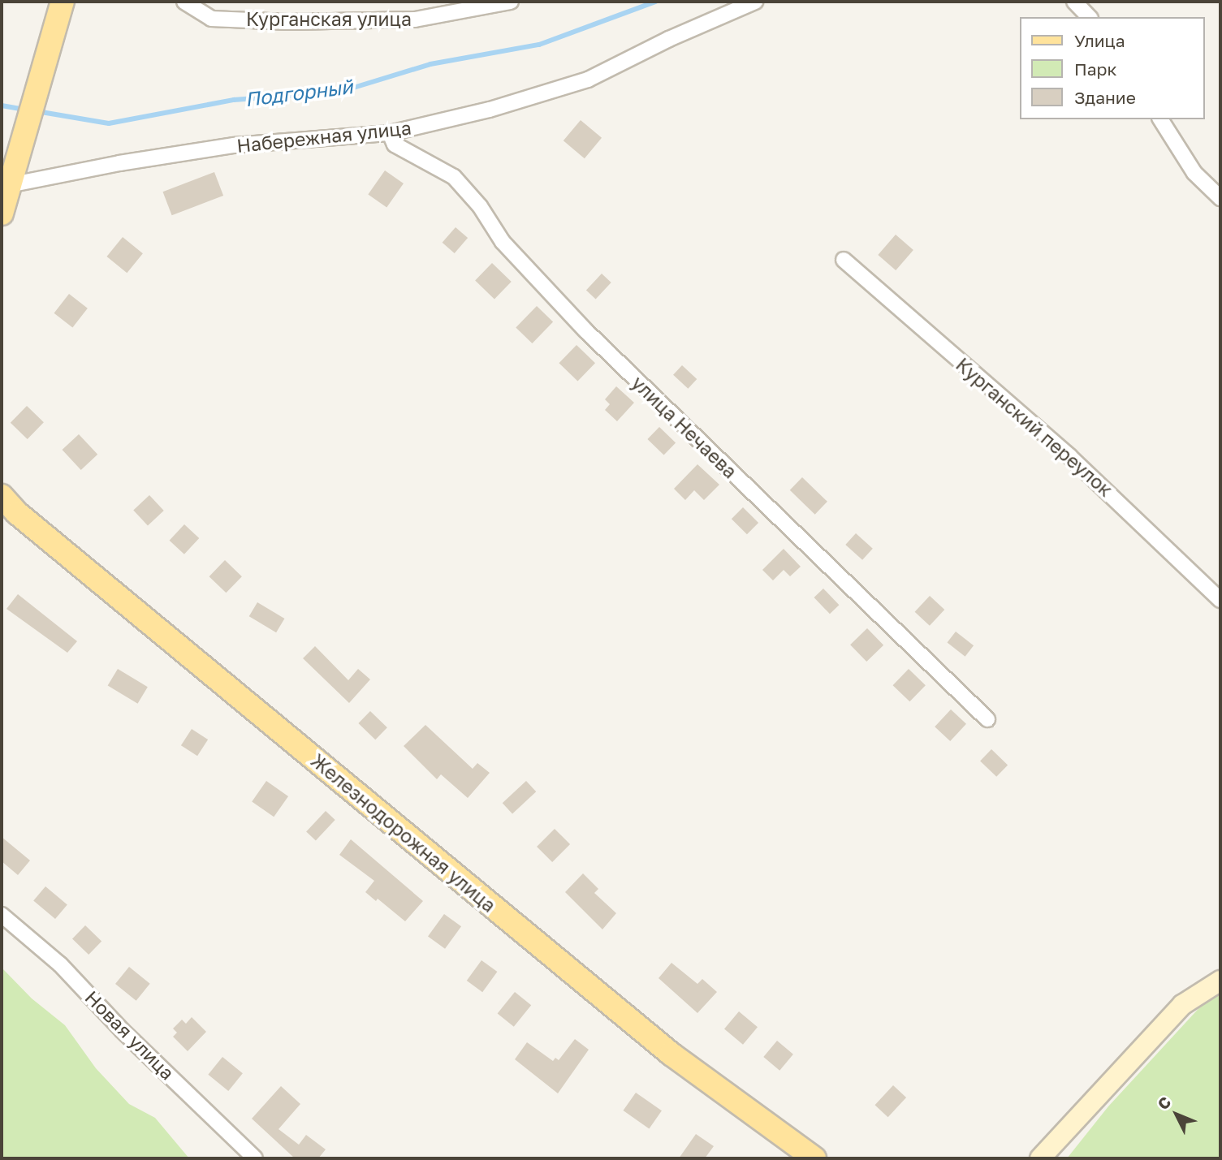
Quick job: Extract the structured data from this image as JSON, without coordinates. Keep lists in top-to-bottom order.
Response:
{
  "streets": {
    "main road": ["Железнодорожная улица"],
    "street": [
      "Курганская улица",
      "Набережная улица",
      "улица Нечаева",
      "Курганский переулок",
      "Новая улица"
    ]
  },
  "crossings": [
    ["Набережная улица", "улица Нечаева"]
  ],
  "water": ["Подгорный"],
  "legend": ["Улица", "Парк", "Здание"],
  "north": "top left"
}
